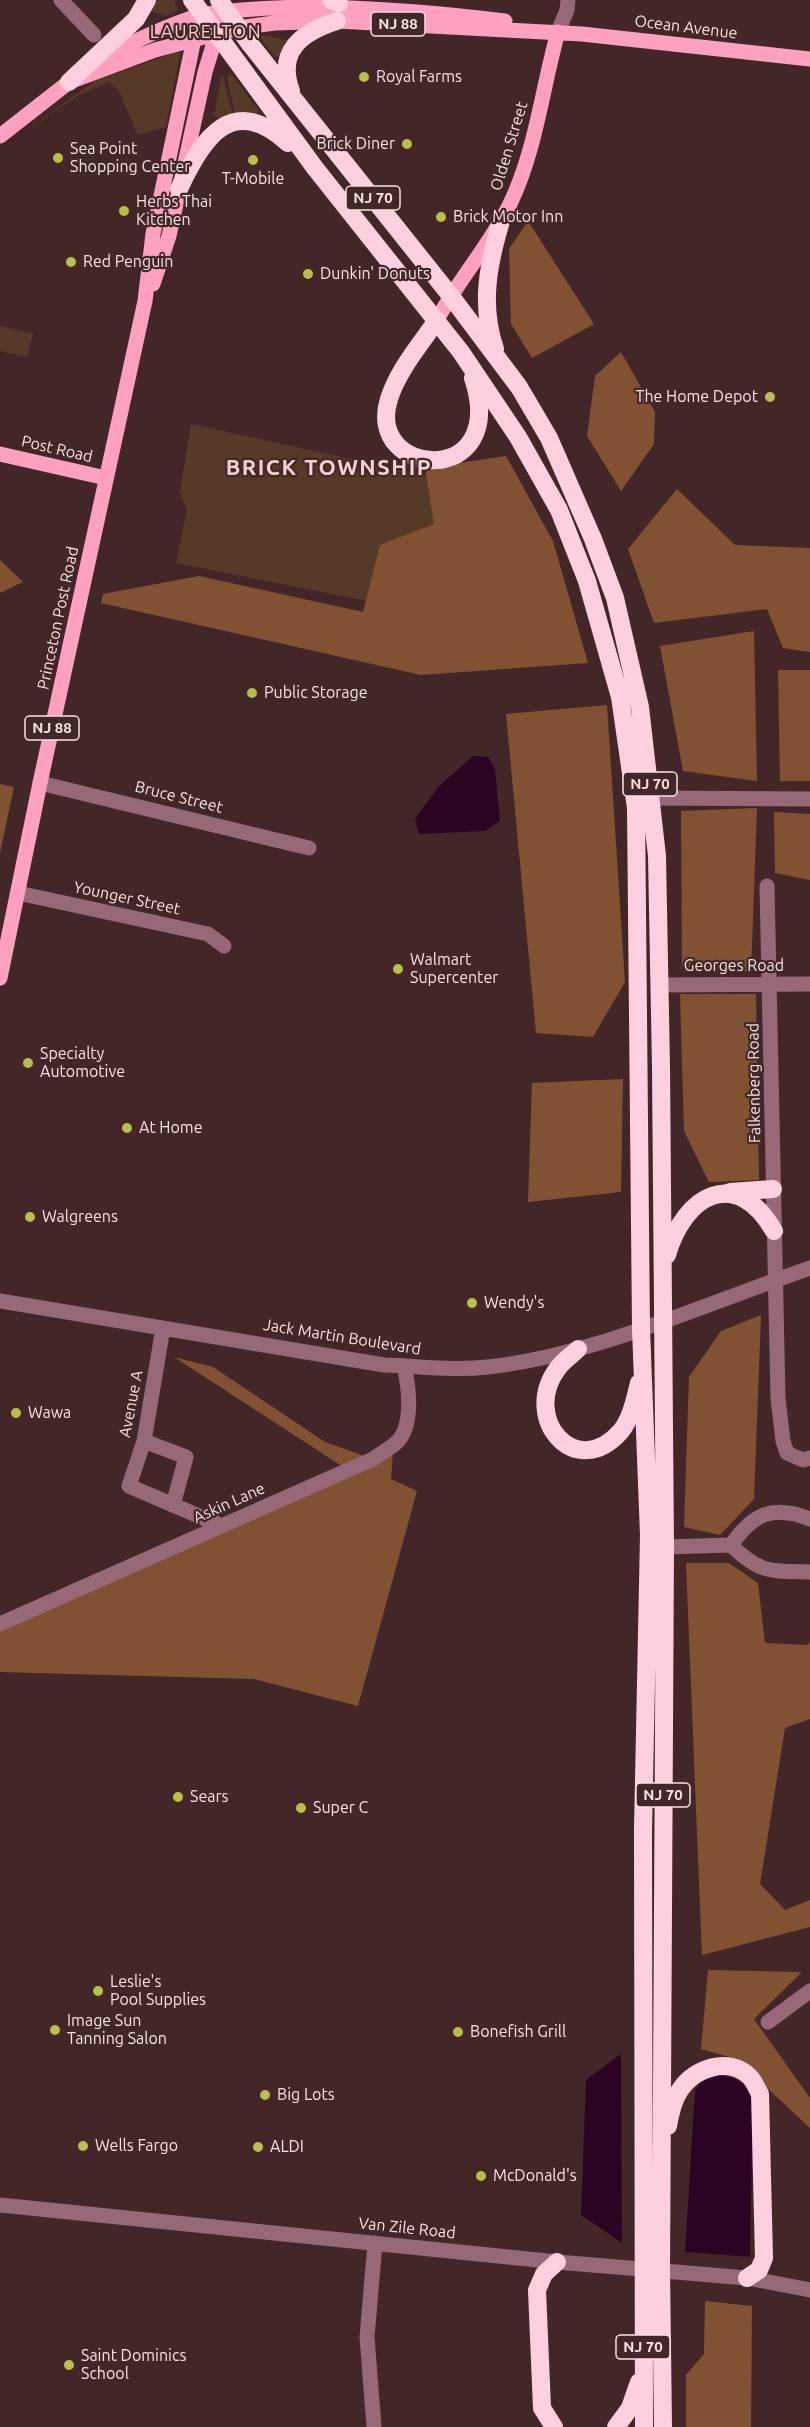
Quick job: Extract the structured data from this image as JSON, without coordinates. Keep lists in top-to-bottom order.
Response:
{
  "streets": {
    "highway": ["NJ 70"],
    "main road": [
      "NJ 88",
      "Ocean Avenue",
      "Olden Street",
      "Post Road",
      "Princeton Post Road"
    ],
    "street": [
      "Bruce Street",
      "Younger Street",
      "Georges Road",
      "Falkenberg Road",
      "Jack Martin Boulevard",
      "Avenue A",
      "Askin Lane",
      "Van Zile Road"
    ]
  },
  "crossings": [
    ["NJ 88", "Ocean Avenue"],
    ["NJ 88", "NJ 70"],
    ["NJ 88", "Princeton Post Road"],
    ["Ocean Avenue", "Olden Street"],
    ["Ocean Avenue", "NJ 70"],
    ["Ocean Avenue", "Princeton Post Road"],
    ["Olden Street", "NJ 70"],
    ["NJ 70", "Princeton Post Road"],
    ["NJ 70", "Georges Road"],
    ["NJ 70", "Jack Martin Boulevard"],
    ["NJ 70", "Van Zile Road"],
    ["Post Road", "Princeton Post Road"],
    ["Princeton Post Road", "Bruce Street"],
    ["Princeton Post Road", "Younger Street"],
    ["Georges Road", "Falkenberg Road"],
    ["Falkenberg Road", "Jack Martin Boulevard"],
    ["Jack Martin Boulevard", "Avenue A"],
    ["Jack Martin Boulevard", "Askin Lane"]
  ],
  "districts": ["LAURELTON", "BRICK TOWNSHIP"],
  "places": [
    "Royal Farms",
    "Brick Diner",
    "Sea Point Shopping Center",
    "T-Mobile",
    "Herbs Thai Kitchen",
    "Brick Motor Inn",
    "Red Penguin",
    "Dunkin' Donuts",
    "The Home Depot",
    "Public Storage",
    "Walmart Supercenter",
    "Specialty Automotive",
    "At Home",
    "Walgreens",
    "Wendy's",
    "Wawa",
    "Sears",
    "Super C",
    "Leslie's Pool Supplies",
    "Image Sun Tanning Salon",
    "Bonefish Grill",
    "Big Lots",
    "Wells Fargo",
    "ALDI",
    "McDonald's",
    "Saint Dominics School"
  ]
}
